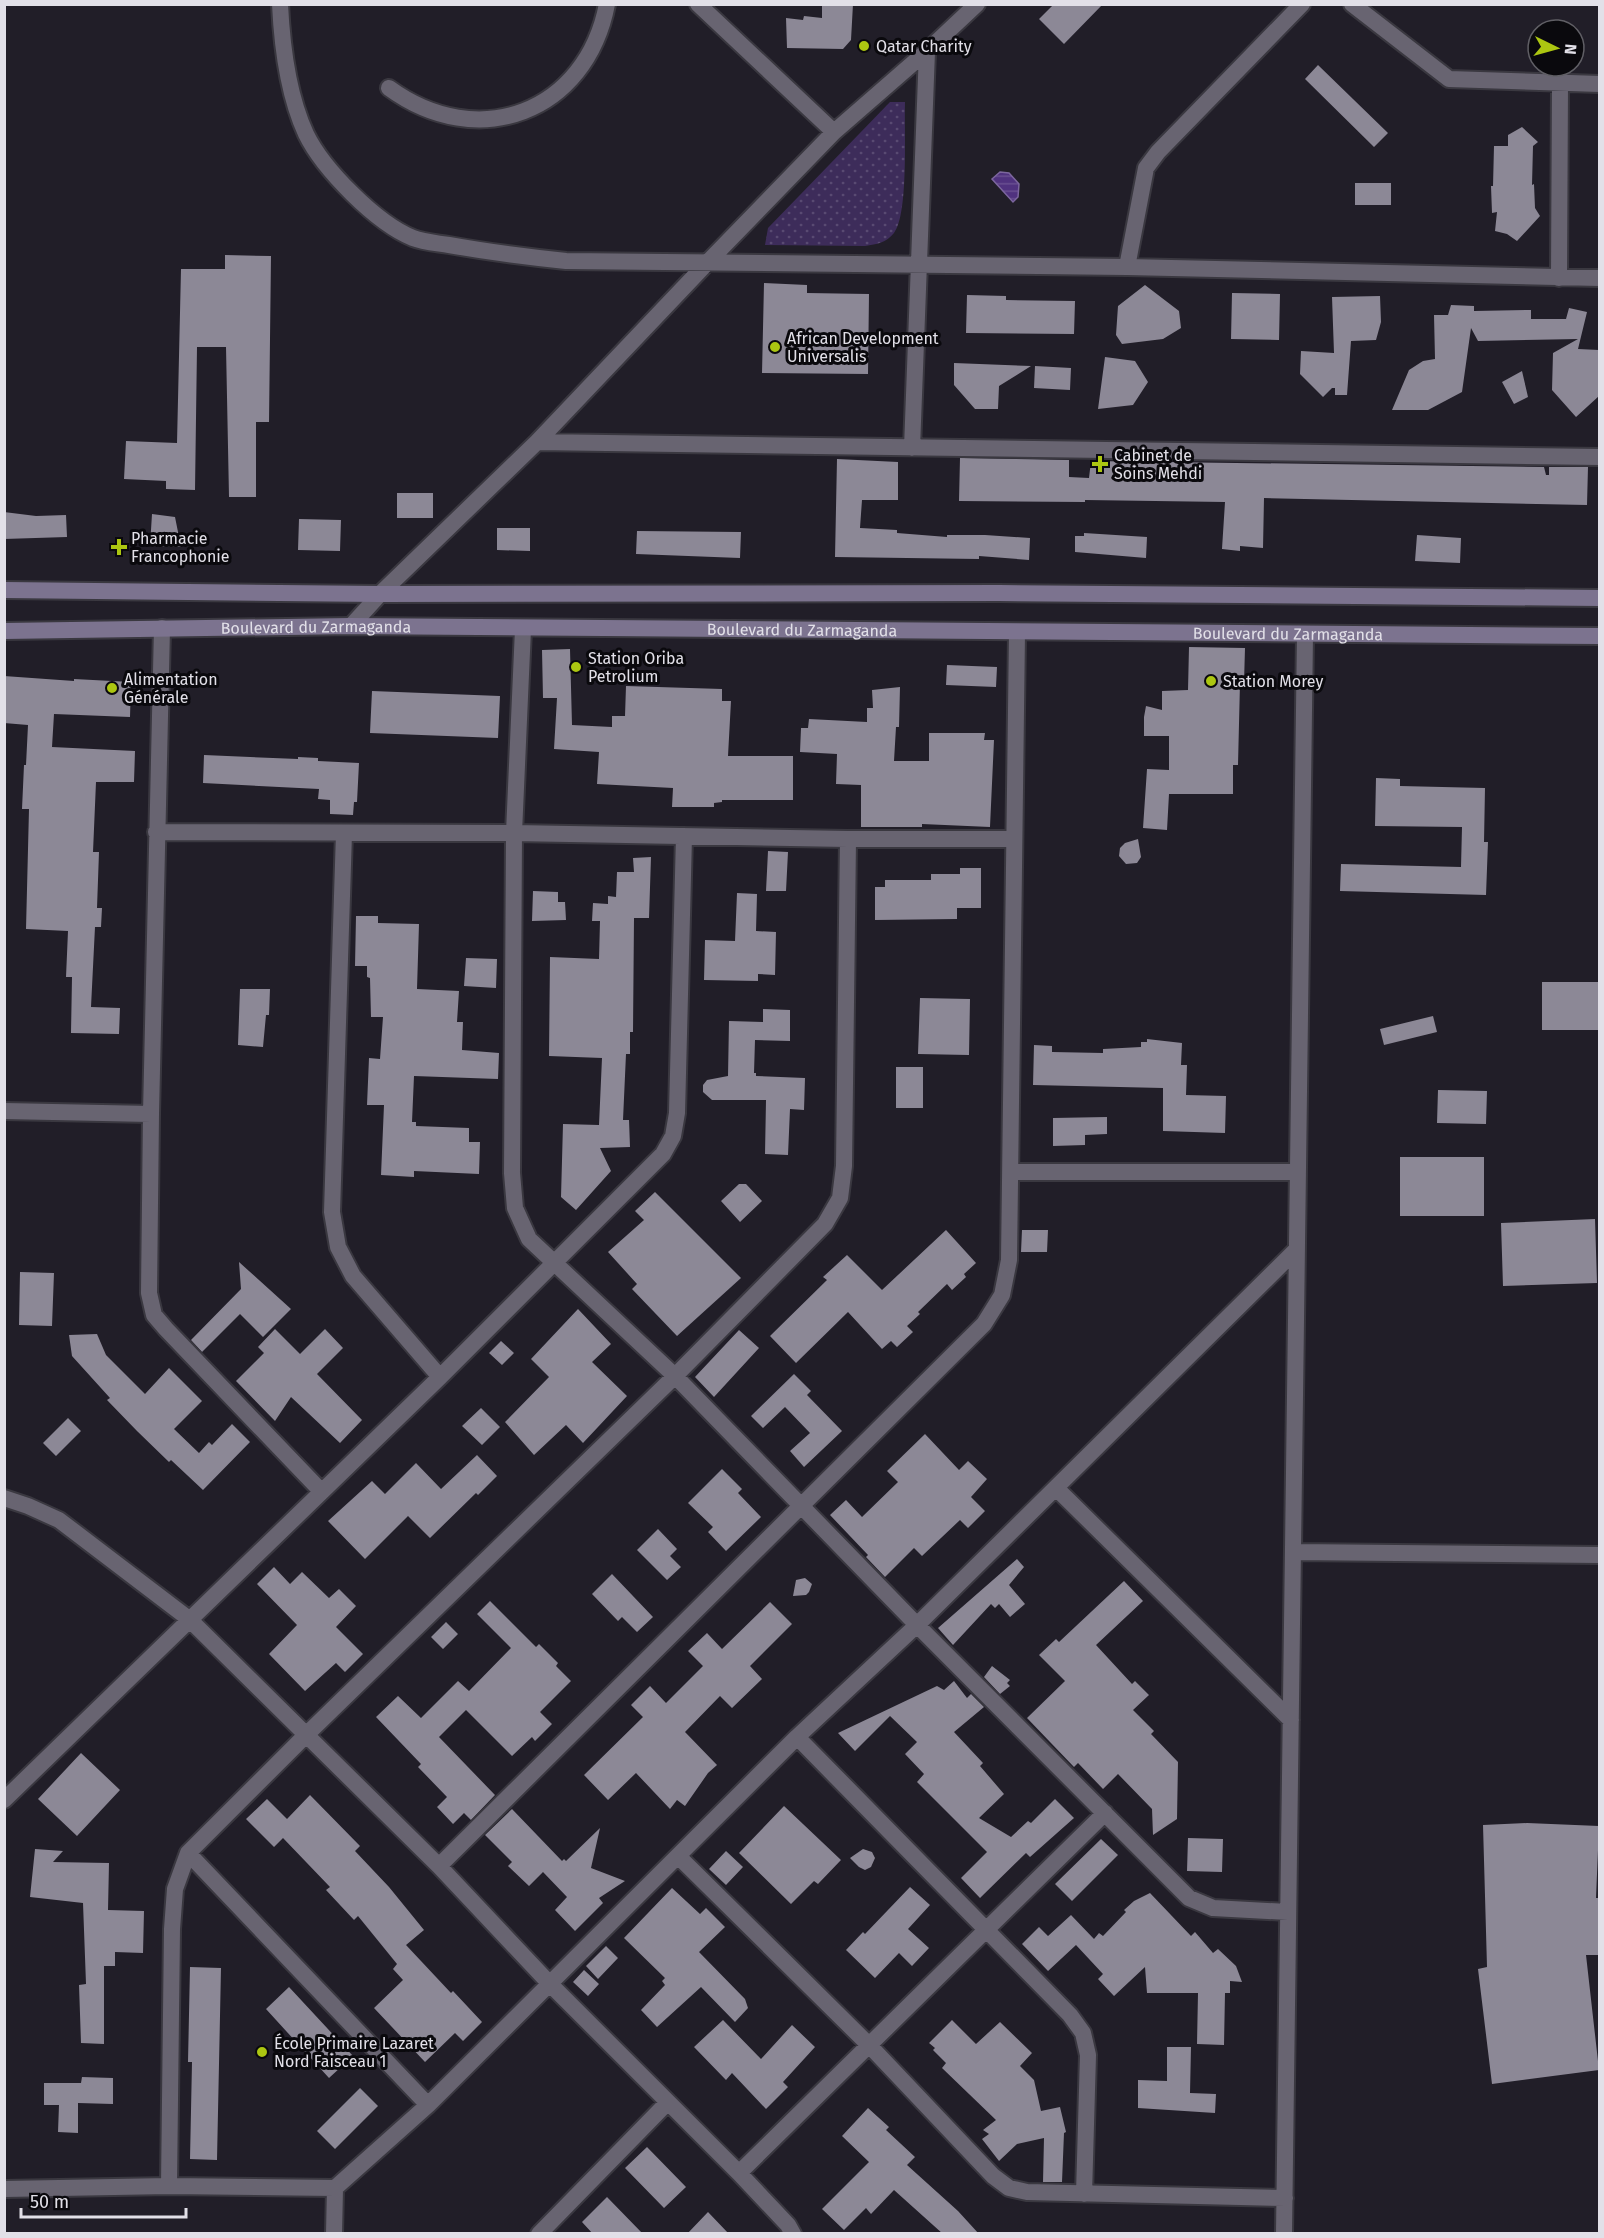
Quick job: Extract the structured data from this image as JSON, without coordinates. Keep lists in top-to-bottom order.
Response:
{
  "streets": {
    "main road": ["Boulevard du Zarmaganda"]
  },
  "places": {
    "other": [
      "Qatar Charity",
      "African Development Universalis",
      "Station Oriba Petrolium",
      "Station Morey",
      "Alimentation Générale",
      "École Primaire Lazaret Nord Faisceau 1"
    ],
    "health": ["Cabinet de Soins Mehdi", "Pharmacie Francophonie"]
  },
  "scale_bar": "50 m",
  "north": "right"
}
